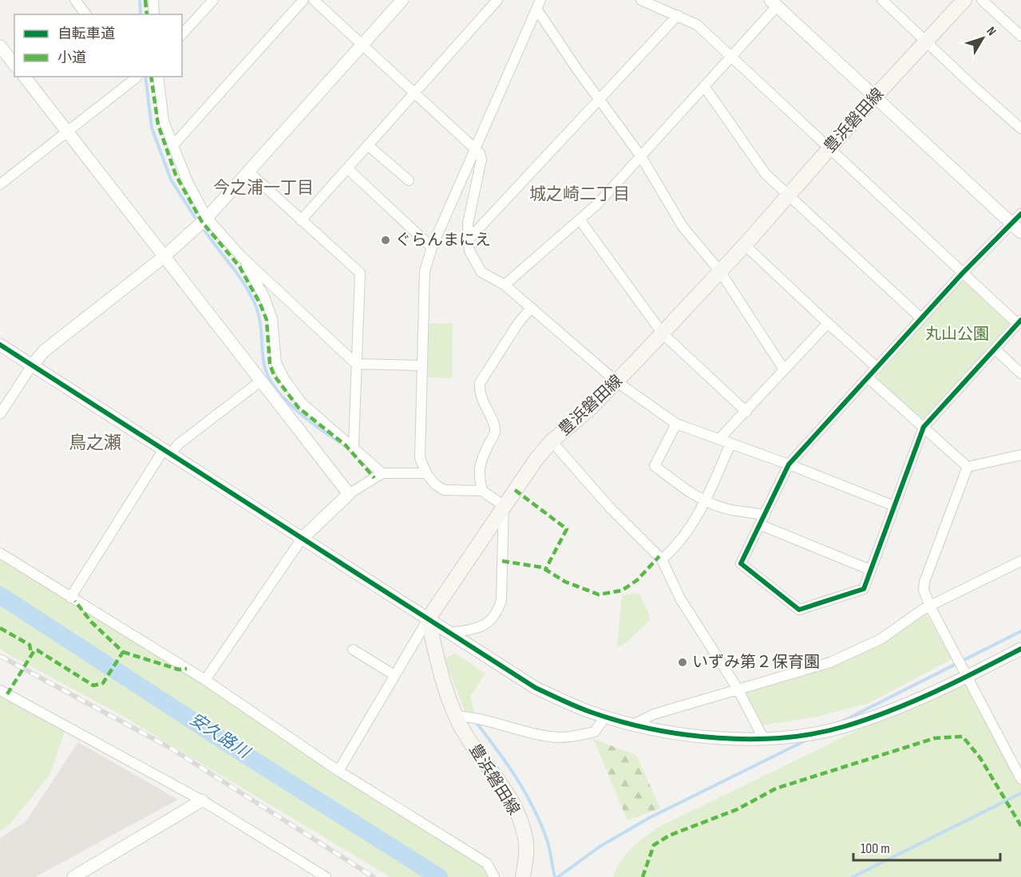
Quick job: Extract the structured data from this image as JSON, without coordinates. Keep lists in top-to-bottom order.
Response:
{
  "streets": {
    "main road": ["豊浜磐田線"]
  },
  "districts": ["今之浦一丁目", "城之崎二丁目", "鳥之瀬"],
  "water": ["安久路川"],
  "parks": ["丸山公園"],
  "places": ["ぐらんまにえ", "いずみ第２保育園"],
  "legend": ["自転車道", "小道"],
  "scale_bar": "100 m",
  "north": "top right"
}
